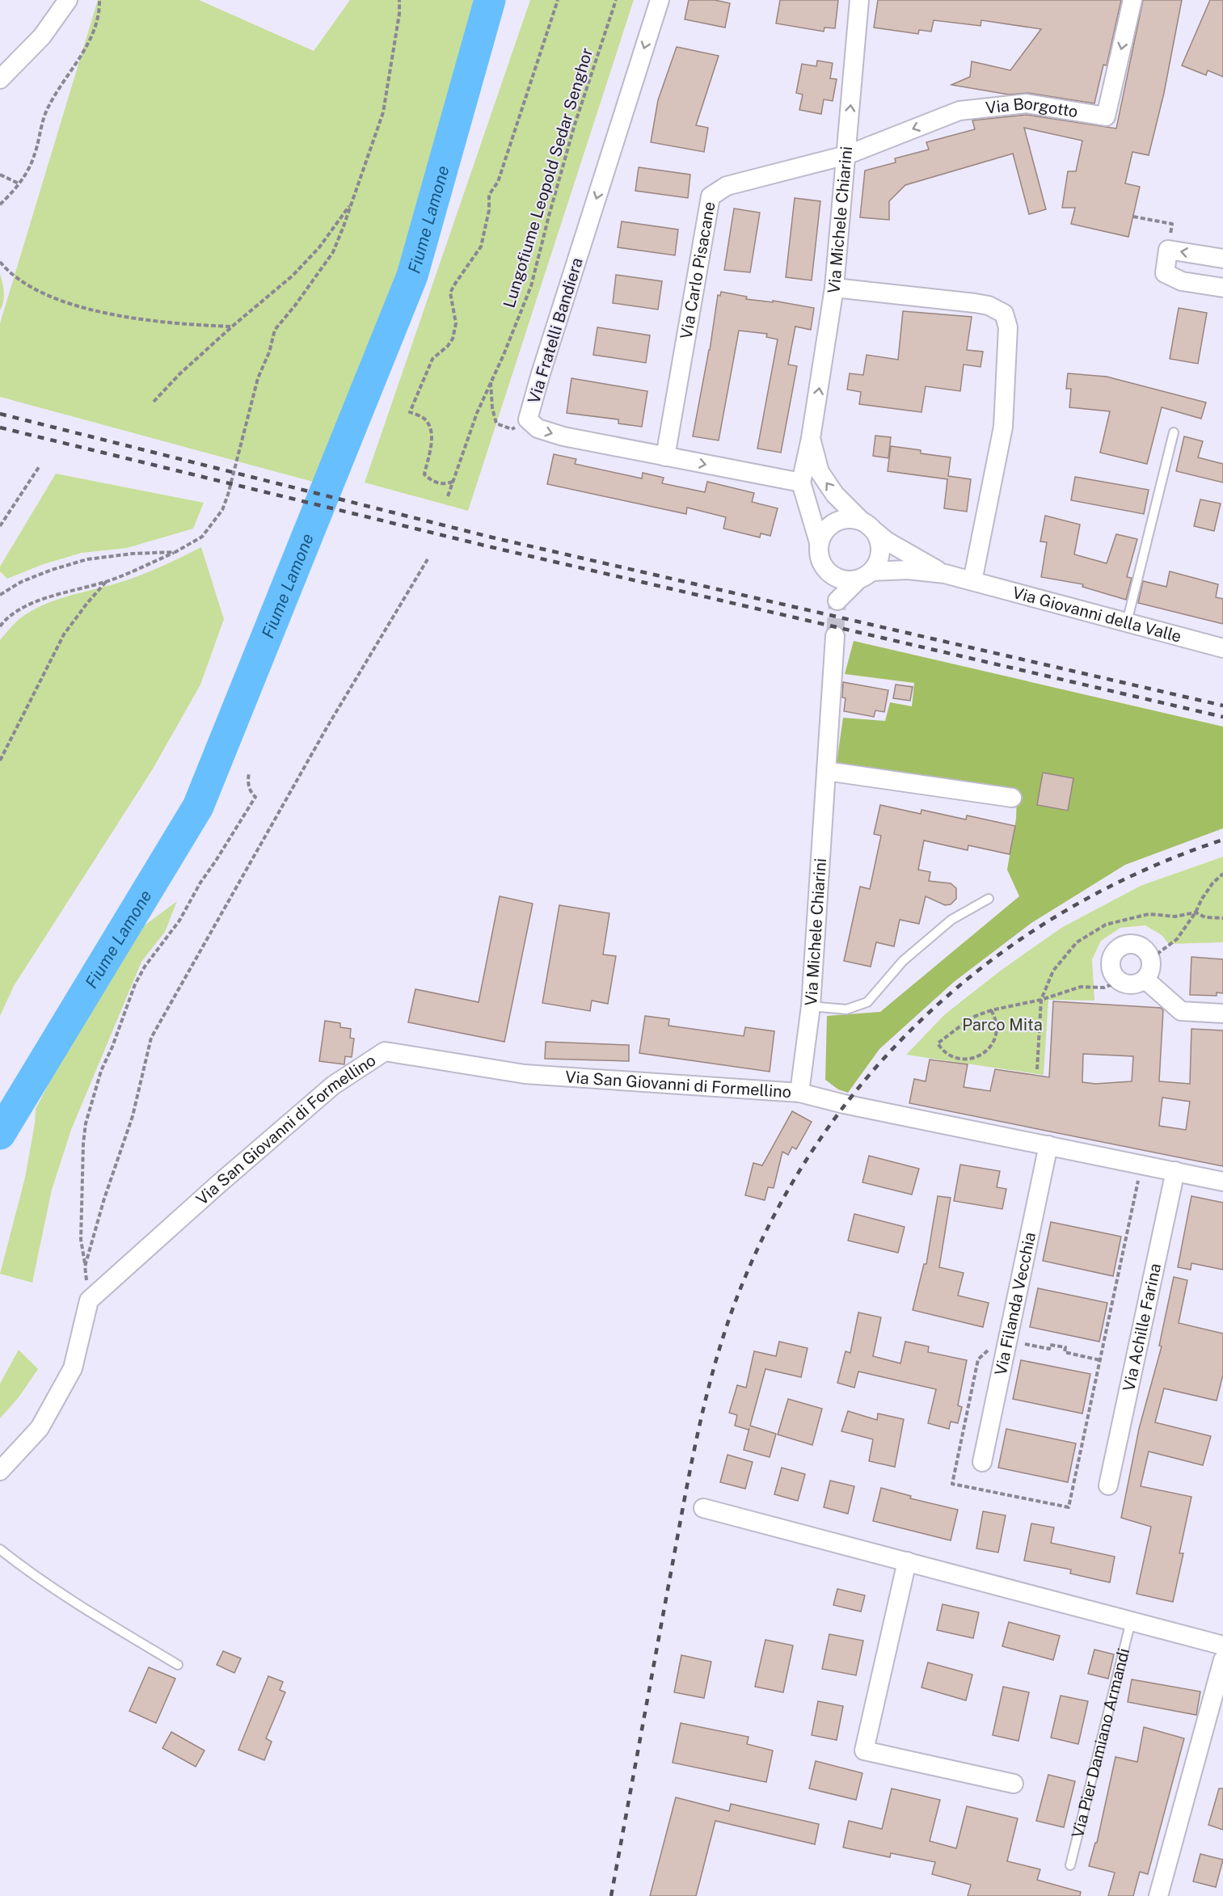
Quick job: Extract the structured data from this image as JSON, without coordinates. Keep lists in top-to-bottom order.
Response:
{
  "streets": {
    "street": [
      "Via Borgotto",
      "Via Michele Chiarini",
      "Via Carlo Pisacane",
      "Via Fratelli Bandiera",
      "Via Giovanni della Valle",
      "Via San Giovanni di Formellino",
      "Via Filanda Vecchia",
      "Via Achille Farina"
    ],
    "lane": ["Via Pier Damiano Armandi"],
    "path": ["Lungofiume Leopold Sedar Senghor"]
  },
  "crossings": [
    ["Via Borgotto", "Via Michele Chiarini"],
    ["Via Borgotto", "Via Carlo Pisacane"],
    ["Via Michele Chiarini", "Via Carlo Pisacane"],
    ["Via Michele Chiarini", "Via Fratelli Bandiera"],
    ["Via Michele Chiarini", "Via Giovanni della Valle"],
    ["Via Michele Chiarini", "Via San Giovanni di Formellino"],
    ["Via Carlo Pisacane", "Via Fratelli Bandiera"]
  ],
  "one_way": ["Via Borgotto", "Via Michele Chiarini"],
  "water": ["Fiume Lamone"],
  "parks": ["Parco Mita"]
}
